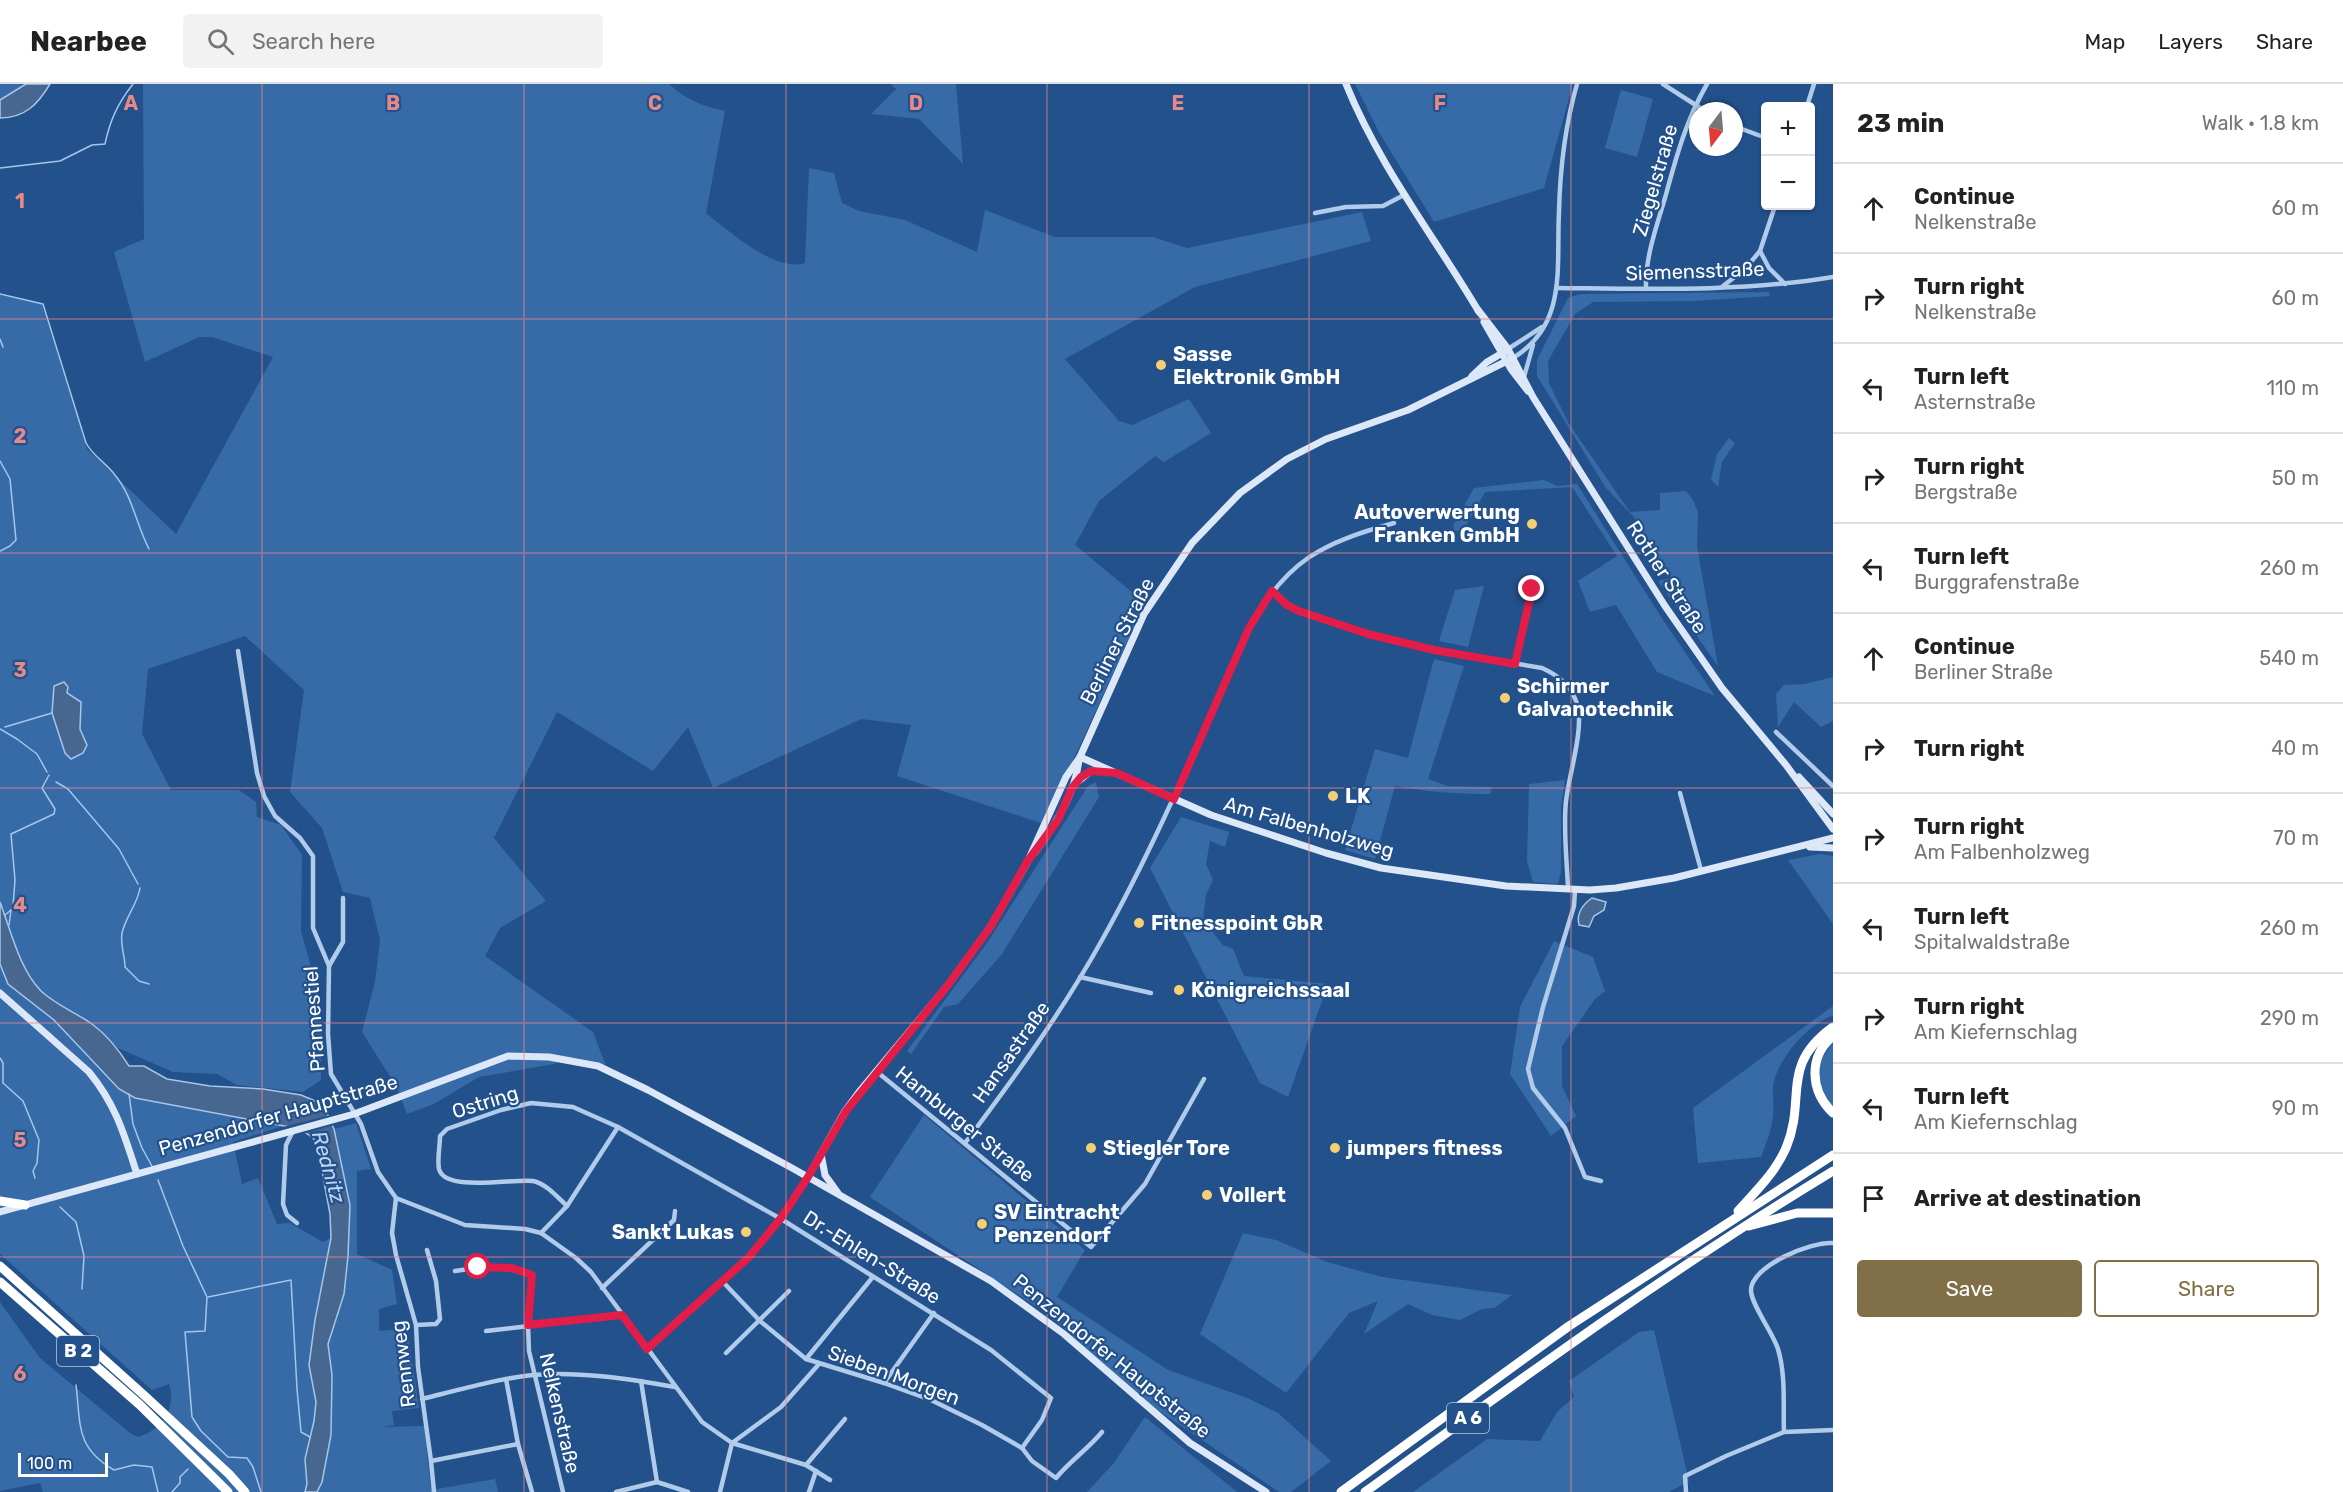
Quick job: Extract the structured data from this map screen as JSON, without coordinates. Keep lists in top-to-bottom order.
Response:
{
  "streets": {
    "highway": ["B 2", "A 6"],
    "main road": [
      "Rother Straße",
      "Berliner Straße",
      "Am Falbenholzweg",
      "Penzendorfer Hauptstraße"
    ],
    "street": [
      "Ziegelstraße",
      "Siemensstraße",
      "Pfannestiel",
      "Hansastraße",
      "Ostring",
      "Hamburger Straße",
      "Dr.-Ehlen-Straße",
      "Rennweg",
      "Sieben Morgen",
      "Nelkenstraße"
    ]
  },
  "crossings": [
    ["Ziegelstraße", "Siemensstraße"],
    ["Rother Straße", "Berliner Straße"],
    ["Berliner Straße", "Am Falbenholzweg"],
    ["Berliner Straße", "Penzendorfer Hauptstraße"],
    ["Berliner Straße", "Hamburger Straße"],
    ["Am Falbenholzweg", "Hansastraße"],
    ["Pfannestiel", "Penzendorfer Hauptstraße"],
    ["Pfannestiel", "Rennweg"],
    ["Hansastraße", "Hamburger Straße"],
    ["Ostring", "Dr.-Ehlen-Straße"],
    ["Dr.-Ehlen-Straße", "Sieben Morgen"]
  ],
  "water": ["Rednitz"],
  "places": [
    "Sasse Elektronik GmbH",
    "Autoverwertung Franken GmbH",
    "Schirmer Galvanotechnik",
    "LK",
    "Fitnesspoint GbR",
    "Königreichssaal",
    "Stiegler Tore",
    "jumpers fitness",
    "Vollert",
    "SV Eintracht Penzendorf",
    "Sankt Lukas"
  ],
  "scale_bar": "100 m",
  "north": "bottom",
  "page": {
    "header": "Nearbee",
    "search": "Search here",
    "nav": ["Map", "Layers", "Share"],
    "heading": ["23 min", "Walk · 1.8 km"],
    "map_buttons": ["+", "−"],
    "list": [
      ["Continue", "Nelkenstraße", "60 m"],
      ["Turn right", "Nelkenstraße", "60 m"],
      ["Turn left", "Asternstraße", "110 m"],
      ["Turn right", "Bergstraße", "50 m"],
      ["Turn left", "Burggrafenstraße", "260 m"],
      ["Continue", "Berliner Straße", "540 m"],
      ["Turn right", "40 m"],
      ["Turn right", "Am Falbenholzweg", "70 m"],
      ["Turn left", "Spitalwaldstraße", "260 m"],
      ["Turn right", "Am Kiefernschlag", "290 m"],
      ["Turn left", "Am Kiefernschlag", "90 m"],
      "Arrive at destination"
    ],
    "buttons": ["Save", "Share"],
    "scale": "100 m"
  },
  "grid": {
    "columns": [
      "A",
      "B",
      "C",
      "D",
      "E",
      "F"
    ],
    "rows": [
      "1",
      "2",
      "3",
      "4",
      "5",
      "6"
    ]
  }
}
